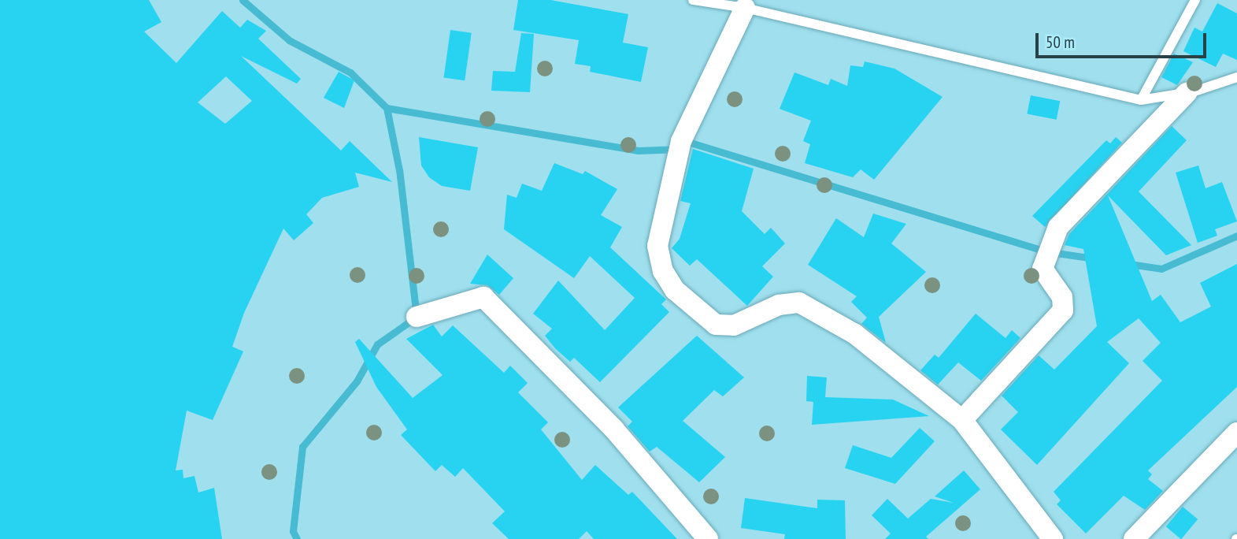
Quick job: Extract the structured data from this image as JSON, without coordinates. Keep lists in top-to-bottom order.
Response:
{
  "scale_bar": "50 m"
}
